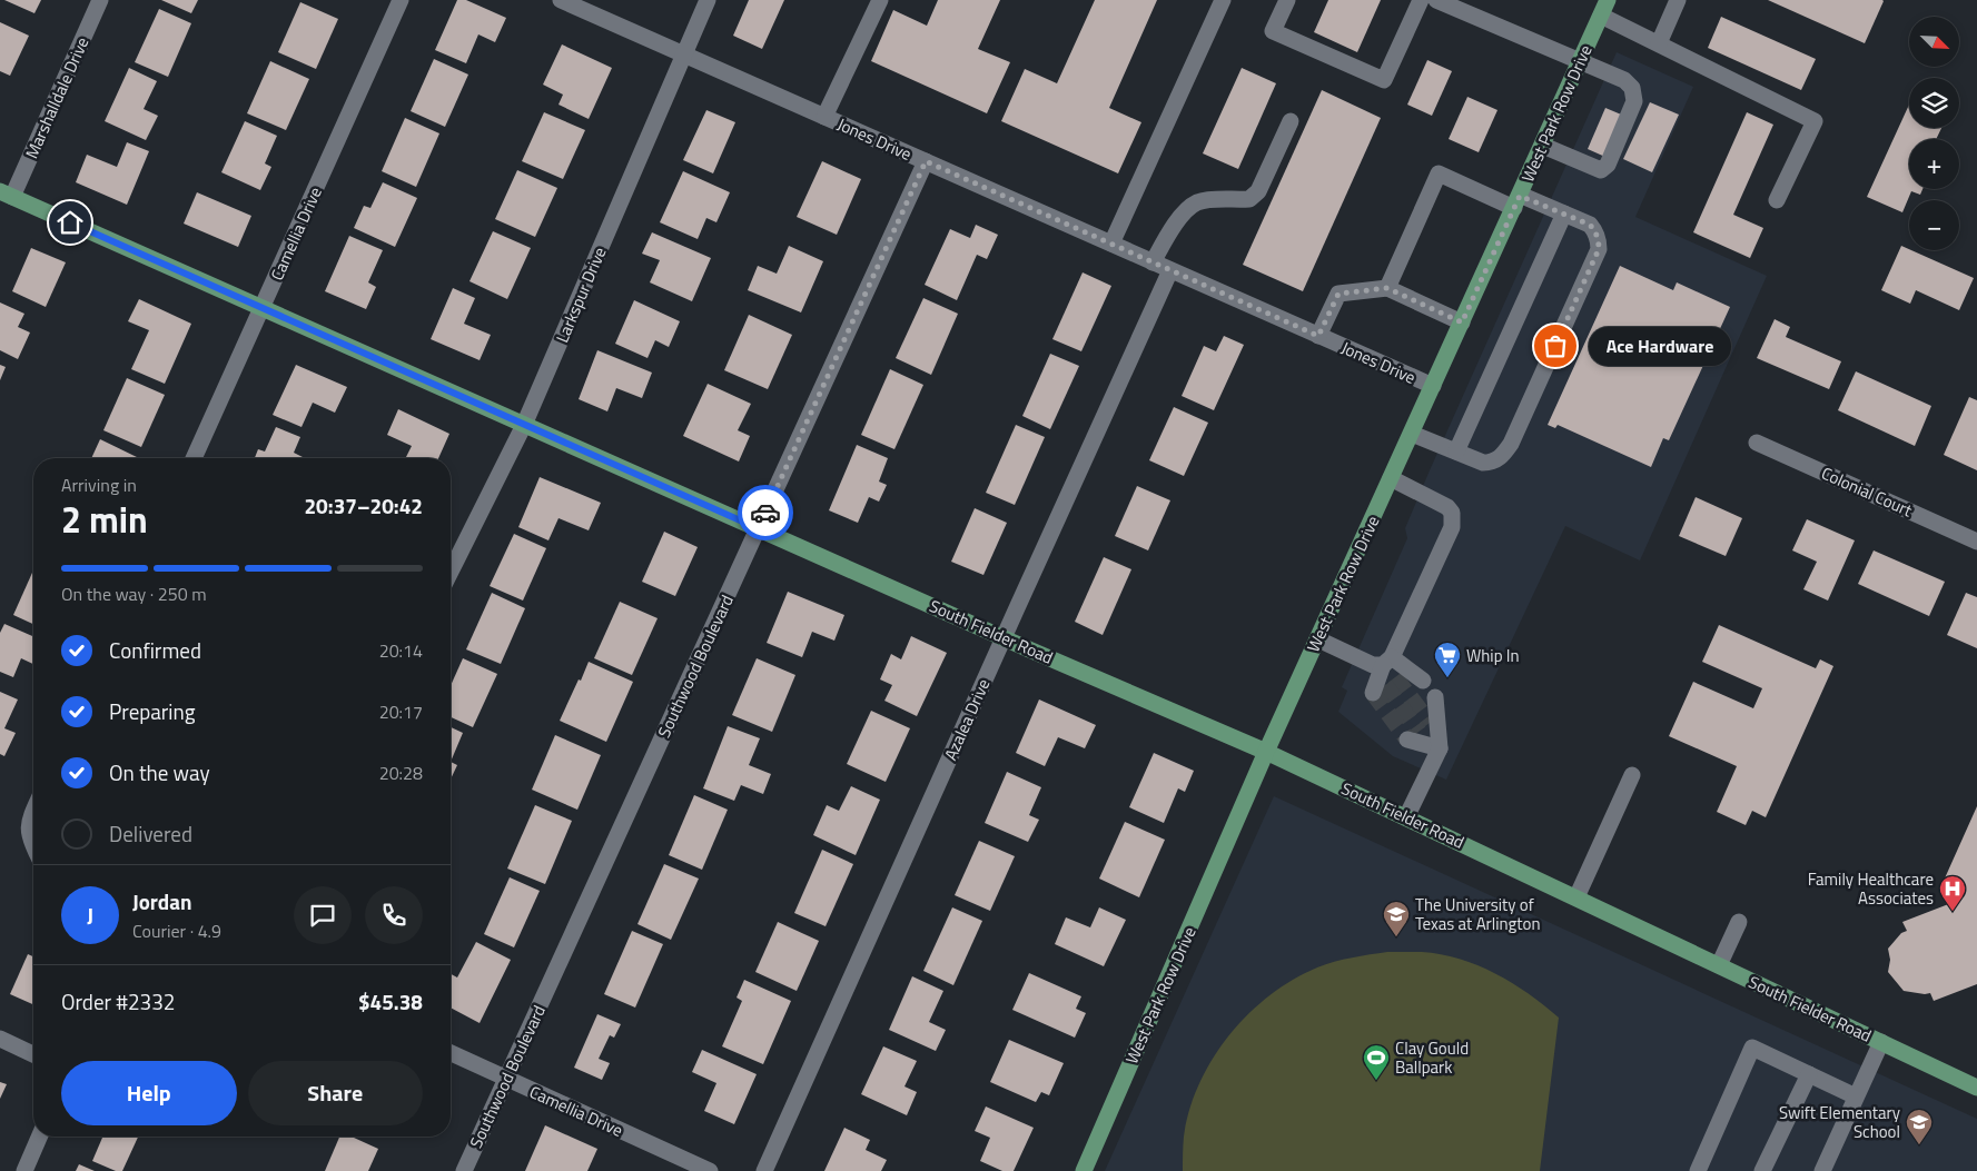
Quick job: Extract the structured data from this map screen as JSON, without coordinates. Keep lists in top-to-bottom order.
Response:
{
  "streets": {
    "main road": ["West Park Row Drive", "South Fielder Road"],
    "street": [
      "Marshalldale Drive",
      "Jones Drive",
      "Camellia Drive",
      "Larkspur Drive",
      "Colonial Court",
      "Southwood Boulevard",
      "Azalea Drive"
    ]
  },
  "crossings": [
    ["Marshalldale Drive", "South Fielder Road"],
    ["West Park Row Drive", "Jones Drive"],
    ["West Park Row Drive", "South Fielder Road"],
    ["Jones Drive", "Larkspur Drive"],
    ["Jones Drive", "Southwood Boulevard"],
    ["Jones Drive", "Azalea Drive"],
    ["Camellia Drive", "South Fielder Road"],
    ["Camellia Drive", "Southwood Boulevard"],
    ["Larkspur Drive", "South Fielder Road"],
    ["South Fielder Road", "Southwood Boulevard"],
    ["South Fielder Road", "Azalea Drive"]
  ],
  "places": {
    "other": ["Ace Hardware"],
    "supermarket": ["Whip In"],
    "hospital": ["Family Healthcare Associates"],
    "school or university": ["The University of Texas at Arlington", "Swift Elementary School"],
    "sports": ["Clay Gould Ballpark"]
  },
  "north": "bottom right",
  "page": {
    "map_buttons": ["+", "−"],
    "bubble": "Ace Hardware",
    "heading": ["2 min", "Arriving in", "20:37–20:42"],
    "panel": [
      "Jordan",
      "Courier · 4.9",
      "Order #2332",
      "$45.38"
    ],
    "bar": "On the way · 250 m",
    "list": [
      ["Confirmed", "20:14"],
      ["Preparing", "20:17"],
      ["On the way", "20:28"],
      "Delivered"
    ],
    "round": "J",
    "buttons": ["Help", "Share"]
  }
}
